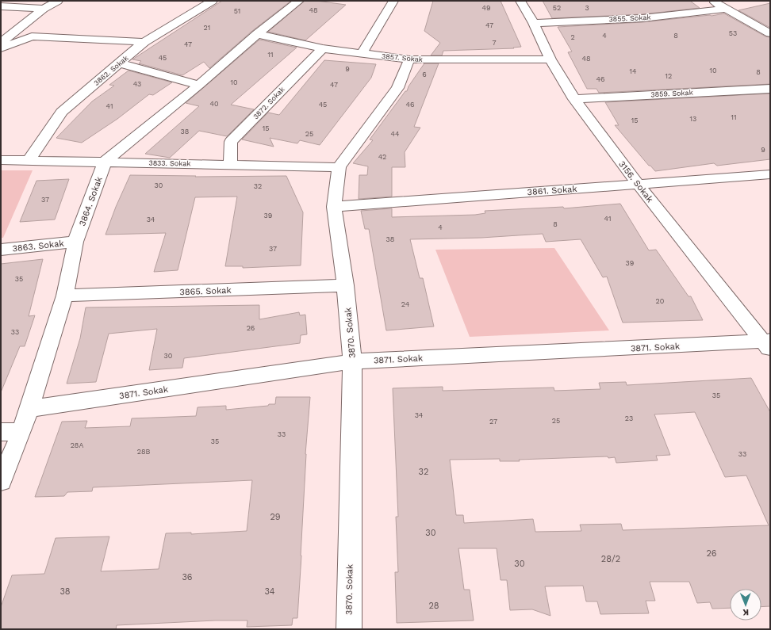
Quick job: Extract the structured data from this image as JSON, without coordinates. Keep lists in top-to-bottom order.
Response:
{
  "streets": {
    "street": [
      "3855. Sokak",
      "3857. Sokak",
      "3862. Sokak",
      "3859. Sokak",
      "3872. Sokak",
      "3833. Sokak",
      "3156. Sokak",
      "3861. Sokak",
      "3864. Sokak",
      "3863. Sokak",
      "3865. Sokak",
      "3870. Sokak",
      "3871. Sokak"
    ]
  },
  "crossings": [
    ["3855. Sokak", "3156. Sokak"],
    ["3857. Sokak", "3872. Sokak"],
    ["3857. Sokak", "3156. Sokak"],
    ["3857. Sokak", "3870. Sokak"],
    ["3862. Sokak", "3833. Sokak"],
    ["3859. Sokak", "3156. Sokak"],
    ["3872. Sokak", "3833. Sokak"],
    ["3833. Sokak", "3864. Sokak"],
    ["3833. Sokak", "3870. Sokak"],
    ["3156. Sokak", "3861. Sokak"],
    ["3156. Sokak", "3871. Sokak"],
    ["3861. Sokak", "3870. Sokak"],
    ["3864. Sokak", "3863. Sokak"],
    ["3864. Sokak", "3865. Sokak"],
    ["3864. Sokak", "3871. Sokak"],
    ["3865. Sokak", "3870. Sokak"],
    ["3870. Sokak", "3871. Sokak"]
  ],
  "house_numbers": [
    "49",
    "52",
    "3",
    "48",
    "51",
    "47",
    "21",
    "53",
    "4",
    "8",
    "2",
    "7",
    "47",
    "11",
    "45",
    "48",
    "9",
    "10",
    "14",
    "8",
    "6",
    "12",
    "46",
    "10",
    "43",
    "47",
    "40",
    "45",
    "46",
    "41",
    "11",
    "13",
    "15",
    "15",
    "38",
    "25",
    "44",
    "9",
    "42",
    "30",
    "32",
    "37",
    "39",
    "41",
    "34",
    "8",
    "4",
    "38",
    "37",
    "39",
    "35",
    "20",
    "24",
    "26",
    "33",
    "30",
    "35",
    "34",
    "23",
    "25",
    "27",
    "33",
    "35",
    "28A",
    "28B",
    "33",
    "32",
    "29",
    "30",
    "26",
    "28/2",
    "30",
    "36",
    "38",
    "34",
    "28"
  ],
  "north": "bottom"
}
